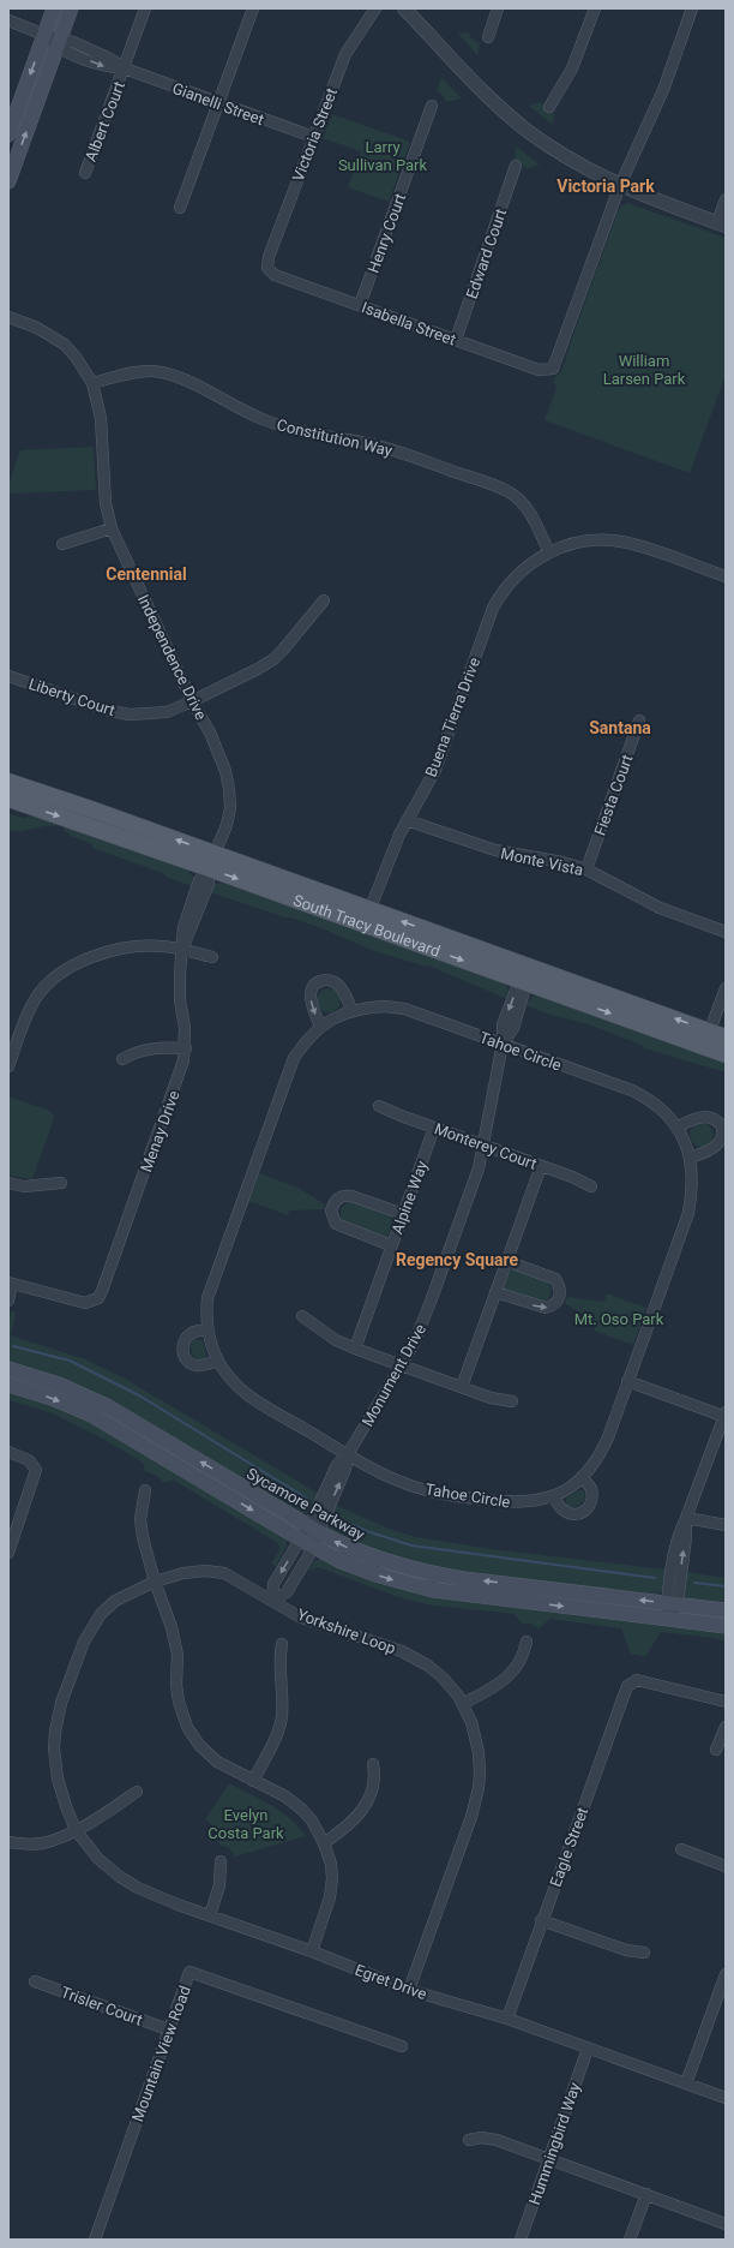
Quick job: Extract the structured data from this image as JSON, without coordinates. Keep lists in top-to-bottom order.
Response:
{
  "streets": {
    "main road": ["South Tracy Boulevard", "Sycamore Parkway"],
    "street": [
      "Gianelli Street",
      "Albert Court",
      "Victoria Street",
      "Henry Court",
      "Edward Court",
      "Isabella Street",
      "Constitution Way",
      "Independence Drive",
      "Liberty Court",
      "Buena Tierra Drive",
      "Fiesta Court",
      "Monte Vista",
      "Tahoe Circle",
      "Menay Drive",
      "Monterey Court",
      "Alpine Way",
      "Monument Drive",
      "Yorkshire Loop",
      "Eagle Street",
      "Egret Drive",
      "Trisler Court",
      "Mountain View Road",
      "Hummingbird Way"
    ]
  },
  "crossings": [
    ["Gianelli Street", "Albert Court"],
    ["Gianelli Street", "Victoria Street"],
    ["Victoria Street", "Isabella Street"],
    ["Henry Court", "Isabella Street"],
    ["Edward Court", "Isabella Street"],
    ["Constitution Way", "Independence Drive"],
    ["Constitution Way", "Buena Tierra Drive"],
    ["Independence Drive", "Liberty Court"],
    ["Independence Drive", "South Tracy Boulevard"],
    ["Independence Drive", "Menay Drive"],
    ["Buena Tierra Drive", "Monte Vista"],
    ["Buena Tierra Drive", "South Tracy Boulevard"],
    ["Fiesta Court", "Monte Vista"],
    ["South Tracy Boulevard", "Menay Drive"],
    ["South Tracy Boulevard", "Monument Drive"],
    ["Tahoe Circle", "Monument Drive"],
    ["Monterey Court", "Alpine Way"],
    ["Monterey Court", "Monument Drive"],
    ["Monument Drive", "Sycamore Parkway"],
    ["Monument Drive", "Yorkshire Loop"],
    ["Yorkshire Loop", "Egret Drive"],
    ["Eagle Street", "Egret Drive"],
    ["Egret Drive", "Hummingbird Way"],
    ["Trisler Court", "Mountain View Road"]
  ],
  "districts": [
    "Victoria Park",
    "Centennial",
    "Santana",
    "Regency Square"
  ],
  "parks": [
    "Larry Sullivan Park",
    "William Larsen Park",
    "Mt. Oso Park",
    "Evelyn Costa Park"
  ]
}
